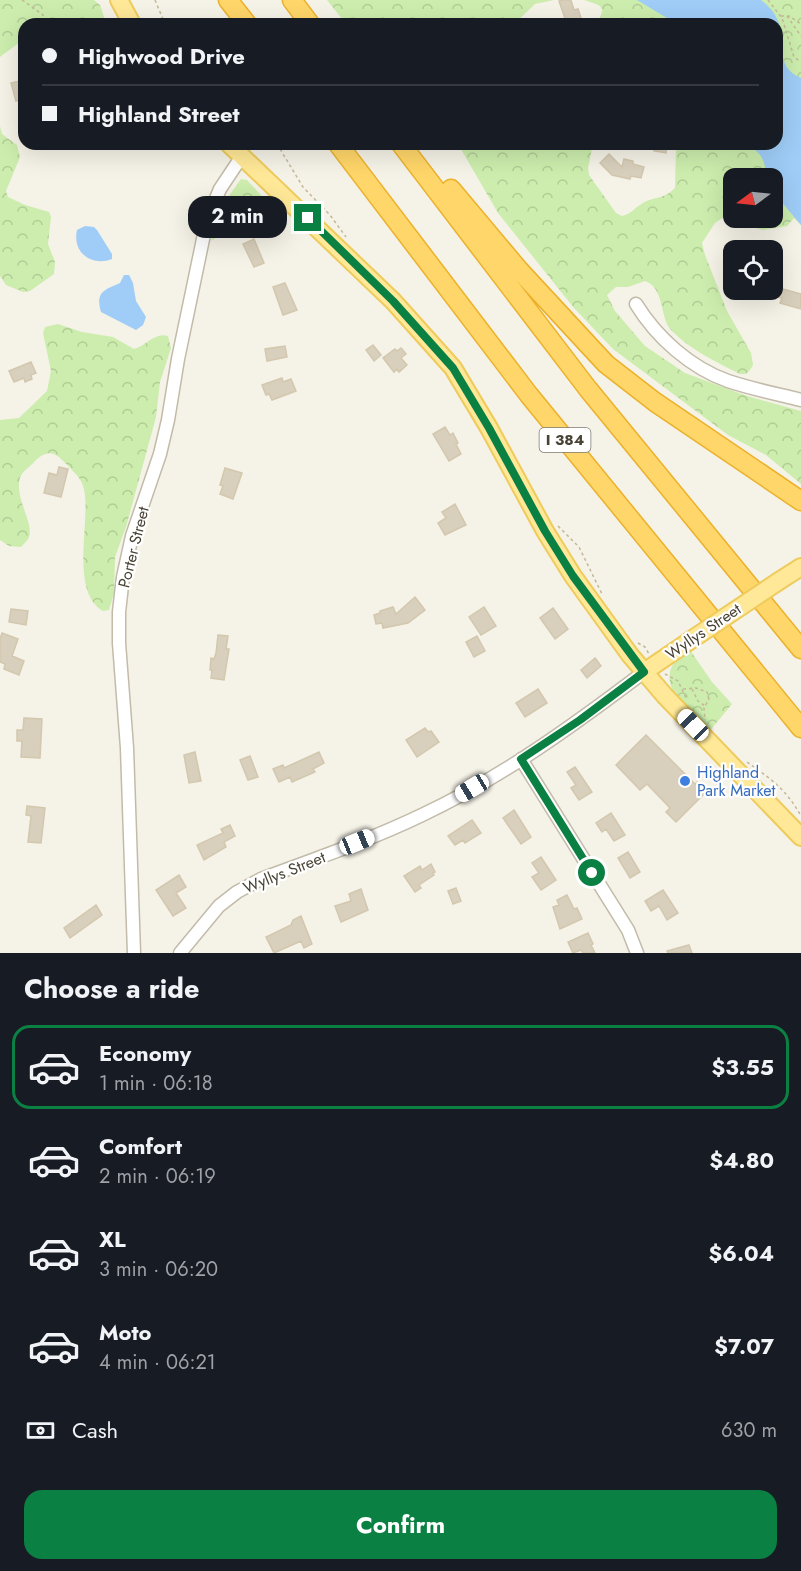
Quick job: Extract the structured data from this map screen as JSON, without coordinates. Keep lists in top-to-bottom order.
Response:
{
  "streets": {
    "highway": ["I 384"],
    "main road": ["Wyllys Street"],
    "street": ["Porter Street"]
  },
  "places": ["Highland Park Market"],
  "north": "left",
  "page": {
    "banner": ["Highwood Drive", "Highland Street"],
    "bubble": "2 min",
    "heading": "Choose a ride",
    "list": [
      {
        "name": "Economy",
        "note": "1 min · 06:18",
        "value": "$3.55"
      },
      {
        "name": "Comfort",
        "note": "2 min · 06:19",
        "value": "$4.80"
      },
      {
        "name": "XL",
        "note": "3 min · 06:20",
        "value": "$6.04"
      },
      {
        "name": "Moto",
        "note": "4 min · 06:21",
        "value": "$7.07"
      }
    ],
    "pay": ["Cash", "630 m"],
    "buttons": "Confirm"
  }
}
